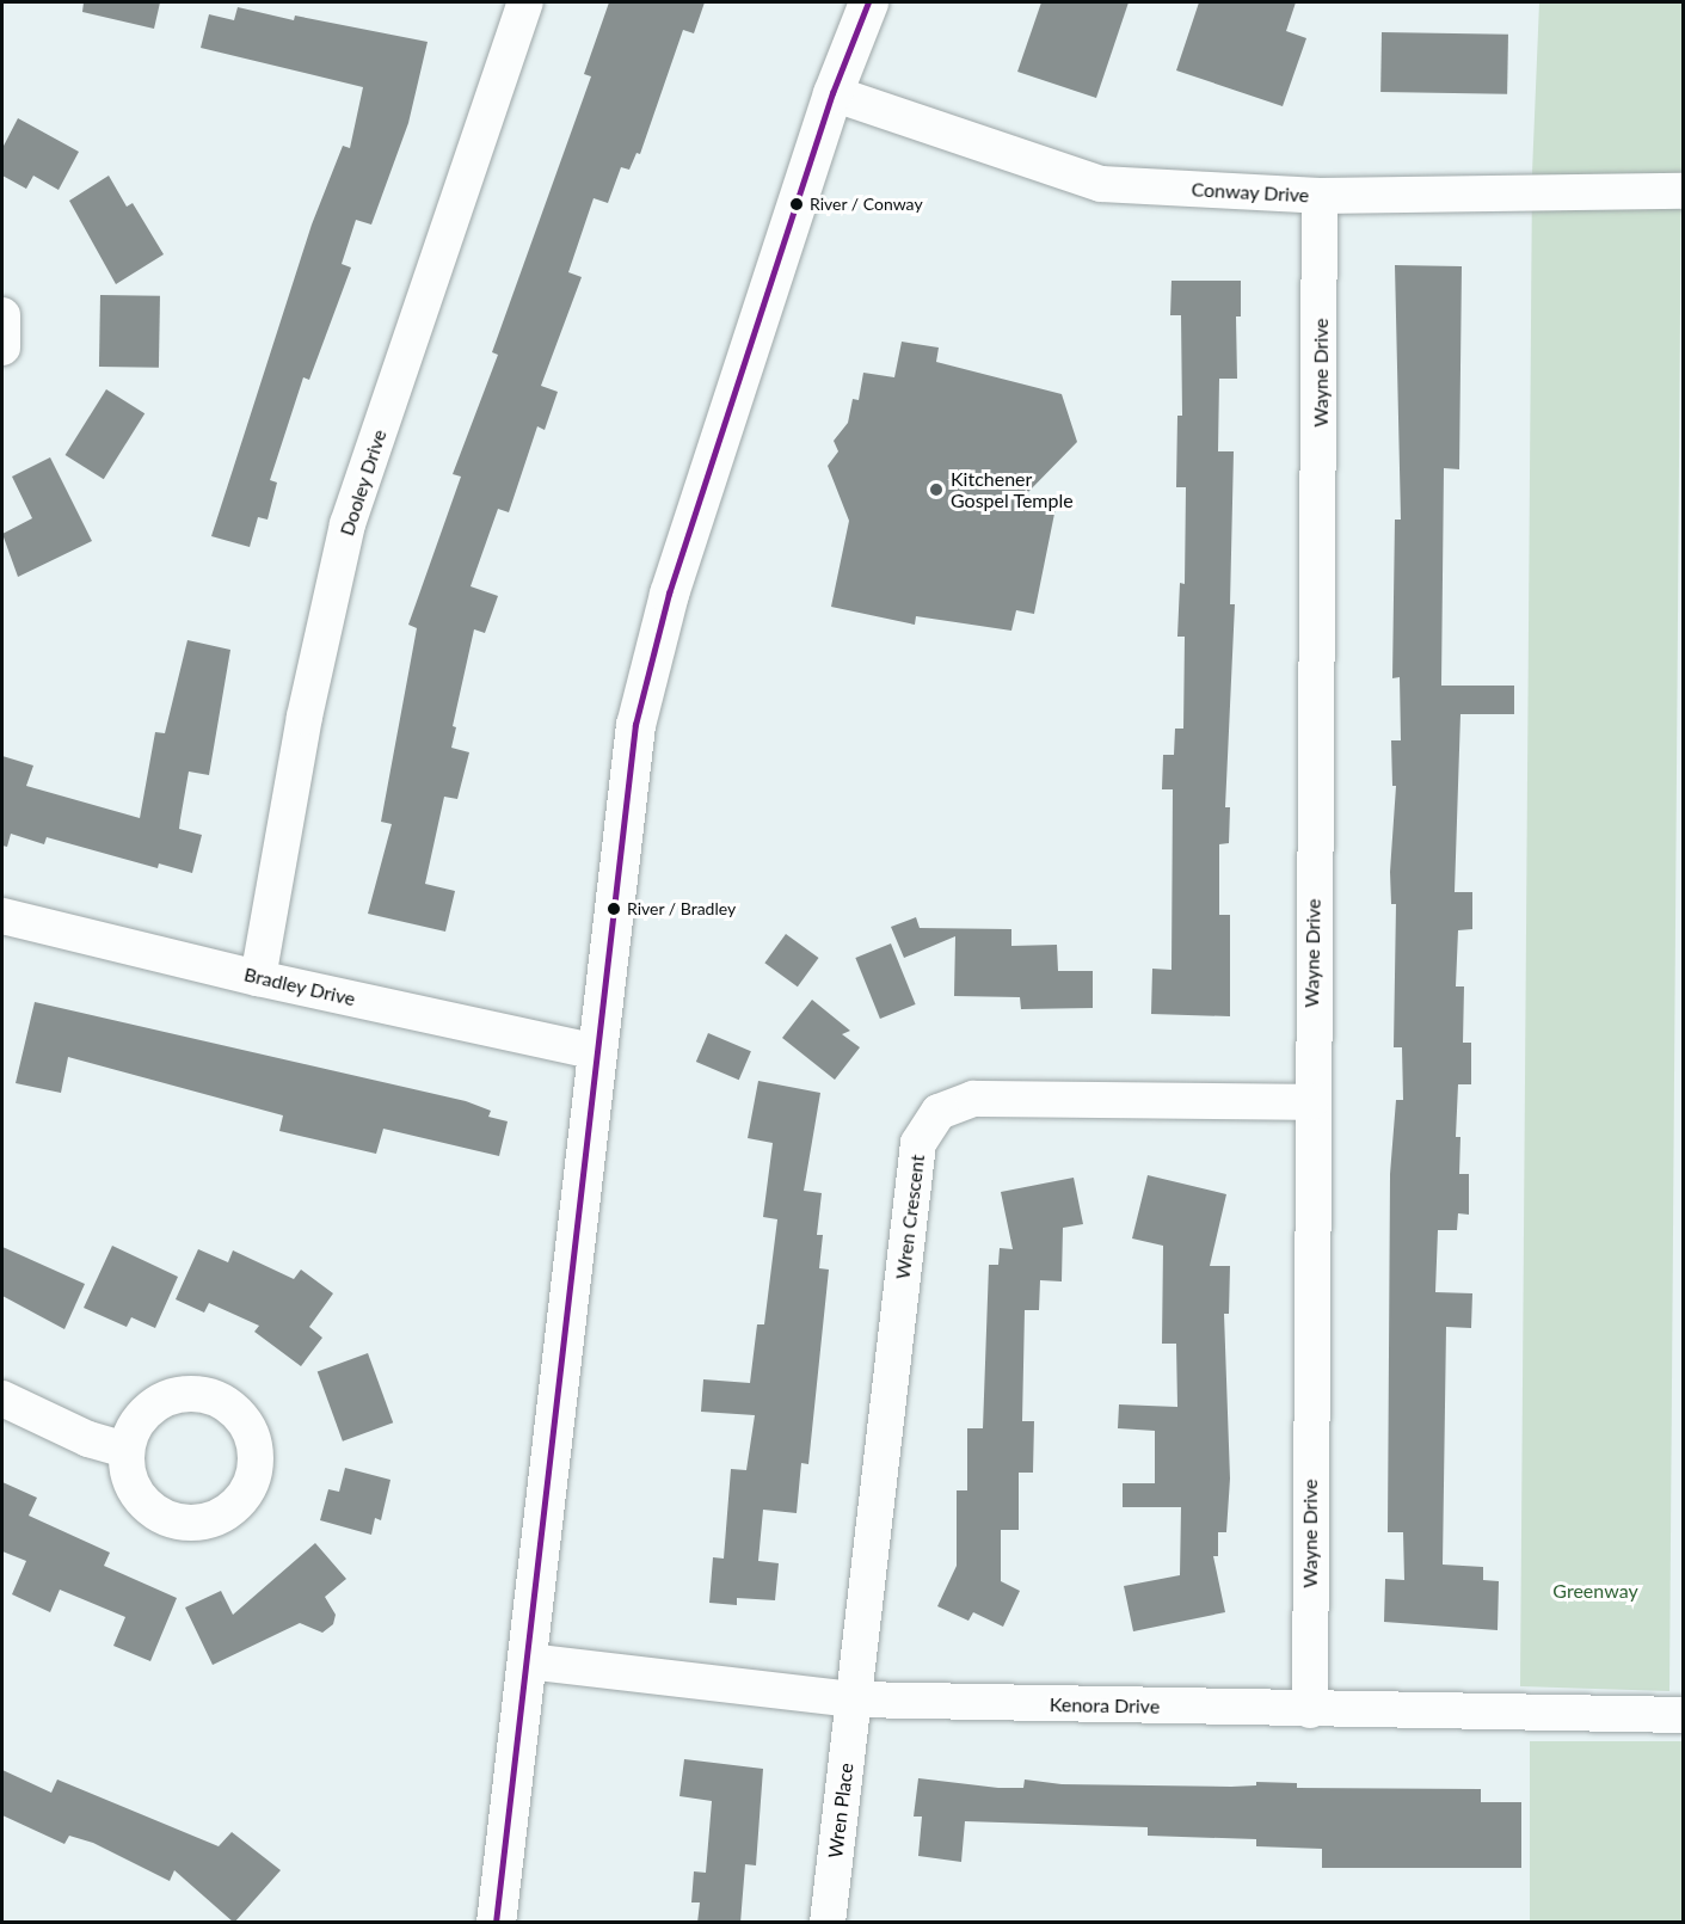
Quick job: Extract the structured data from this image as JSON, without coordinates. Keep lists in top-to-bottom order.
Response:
{
  "streets": {
    "street": [
      "Conway Drive",
      "Wayne Drive",
      "Dooley Drive",
      "Bradley Drive",
      "Wren Crescent",
      "Kenora Drive",
      "Wren Place"
    ]
  },
  "crossings": [
    ["Conway Drive", "Wayne Drive"],
    ["Wayne Drive", "Wren Crescent"],
    ["Wayne Drive", "Kenora Drive"],
    ["Dooley Drive", "Bradley Drive"],
    ["Wren Crescent", "Kenora Drive"],
    ["Wren Crescent", "Wren Place"],
    ["Kenora Drive", "Wren Place"]
  ],
  "parks": ["Greenway"],
  "places": ["River / Conway", "Kitchener Gospel Temple", "River / Bradley"]
}
